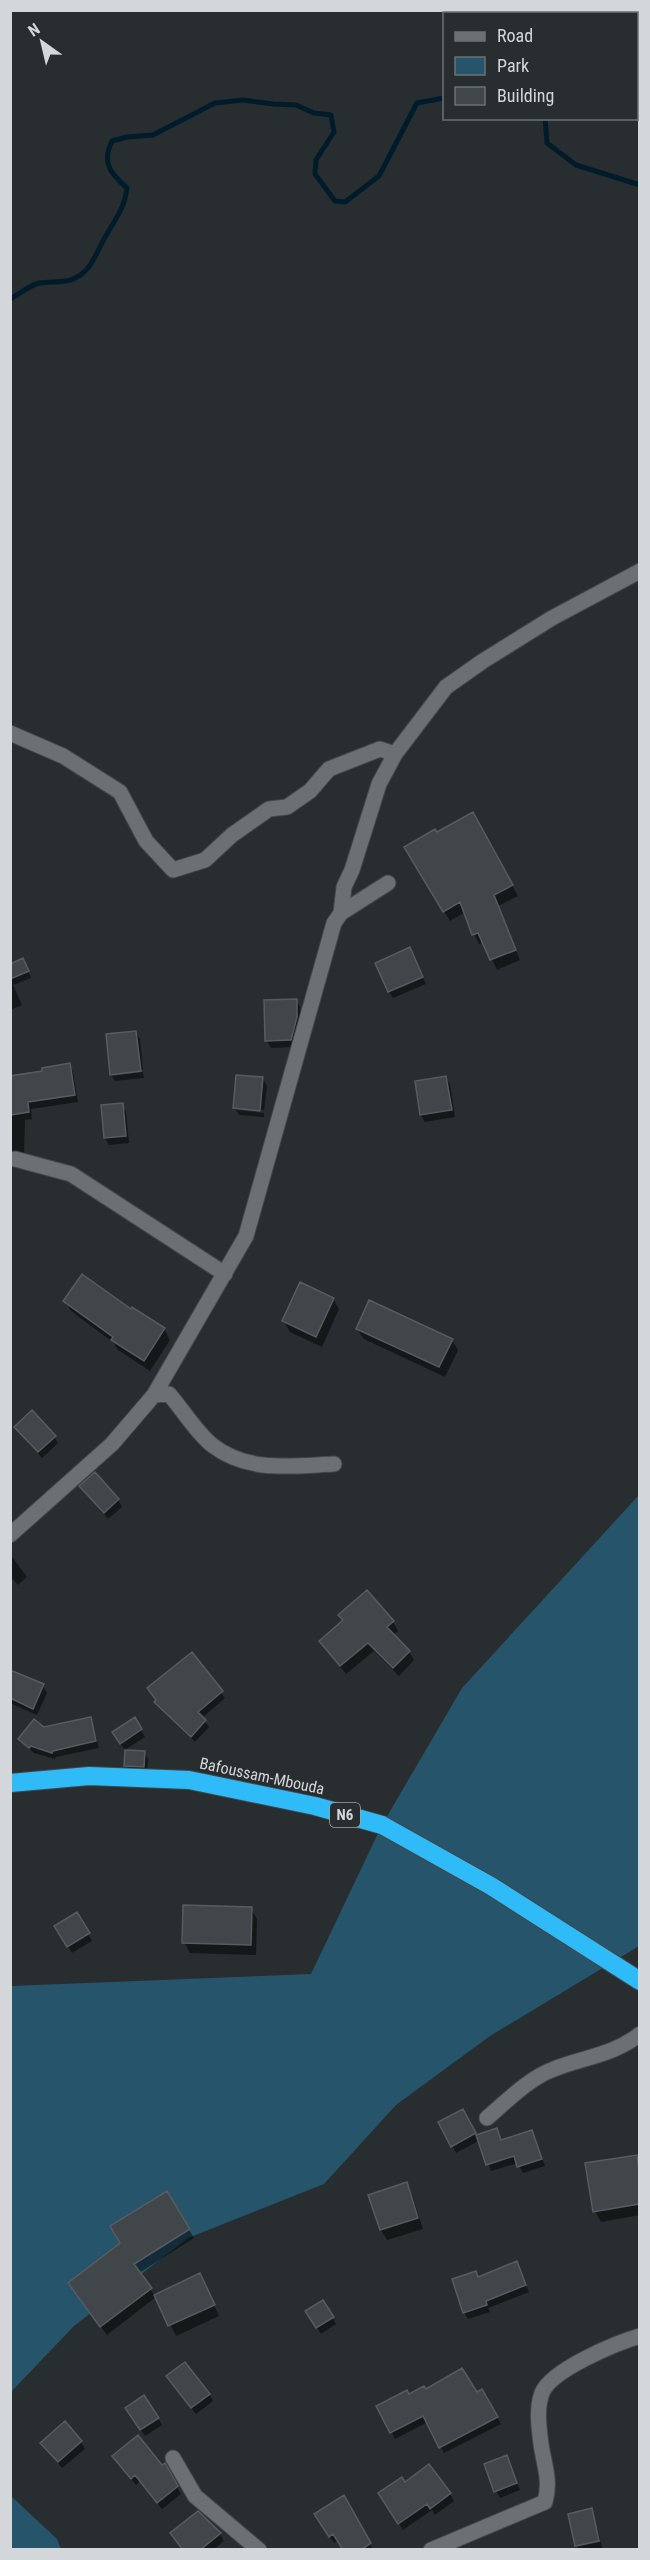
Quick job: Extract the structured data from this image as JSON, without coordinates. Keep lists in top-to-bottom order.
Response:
{
  "streets": {
    "highway": ["Bafoussam-Mbouda", "N6"]
  },
  "legend": ["Road", "Park", "Building"],
  "north": "top left"
}
